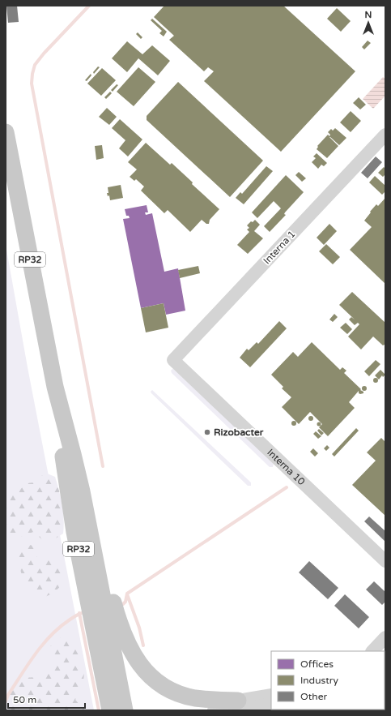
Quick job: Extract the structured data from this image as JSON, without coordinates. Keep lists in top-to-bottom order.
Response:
{
  "streets": {
    "main road": ["RP32"],
    "street": ["Interna 1", "Interna 10"]
  },
  "crossings": [
    ["Interna 1", "Interna 10"]
  ],
  "places": ["Rizobacter"],
  "legend": ["Offices", "Industry", "Other"],
  "scale_bar": "50 m",
  "north": "top"
}
